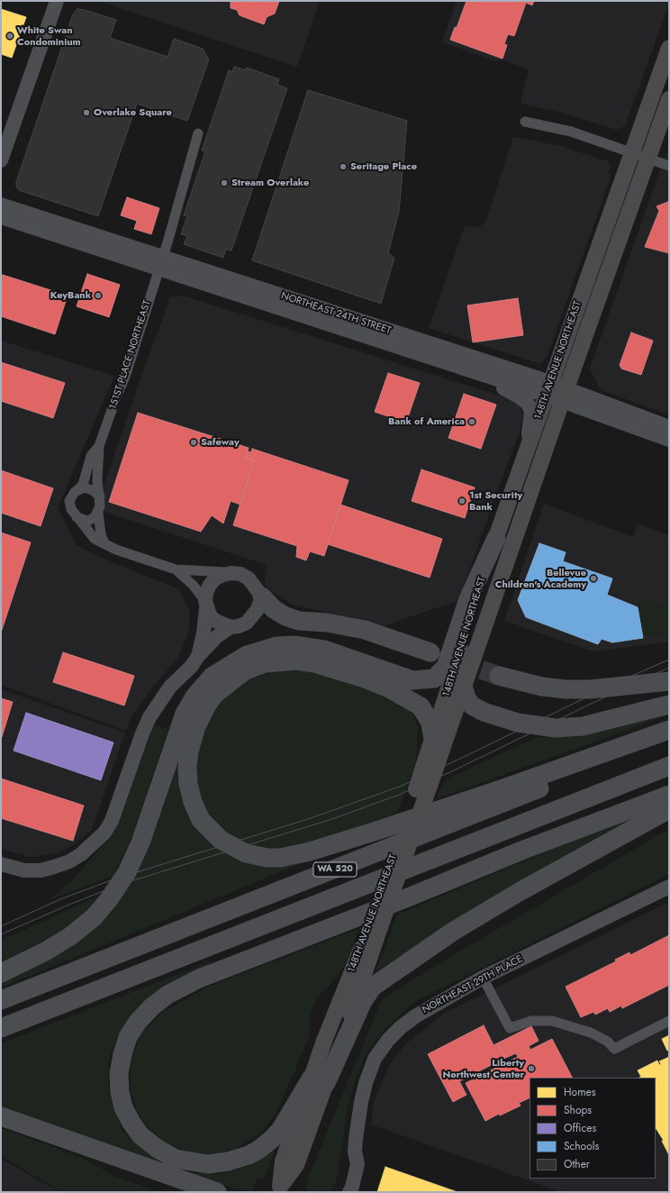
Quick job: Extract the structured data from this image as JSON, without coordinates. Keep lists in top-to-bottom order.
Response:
{
  "streets": {
    "highway": ["WA 520"],
    "main road": ["NORTHEAST 24TH STREET", "148TH AVENUE NORTHEAST", "NORTHEAST 29TH PLACE"],
    "street": ["151ST PLACE NORTHEAST"]
  },
  "crossings": [
    ["NORTHEAST 24TH STREET", "151ST PLACE NORTHEAST"],
    ["NORTHEAST 24TH STREET", "148TH AVENUE NORTHEAST"]
  ],
  "places": [
    "White Swan Condominium",
    "Overlake Square",
    "Seritage Place",
    "Stream Overlake",
    "KeyBank",
    "Bank of America",
    "Safeway",
    "1st Security Bank",
    "Bellevue Children's Academy",
    "Liberty Northwest Center"
  ],
  "legend": [
    "Homes",
    "Shops",
    "Offices",
    "Schools",
    "Other"
  ]
}
